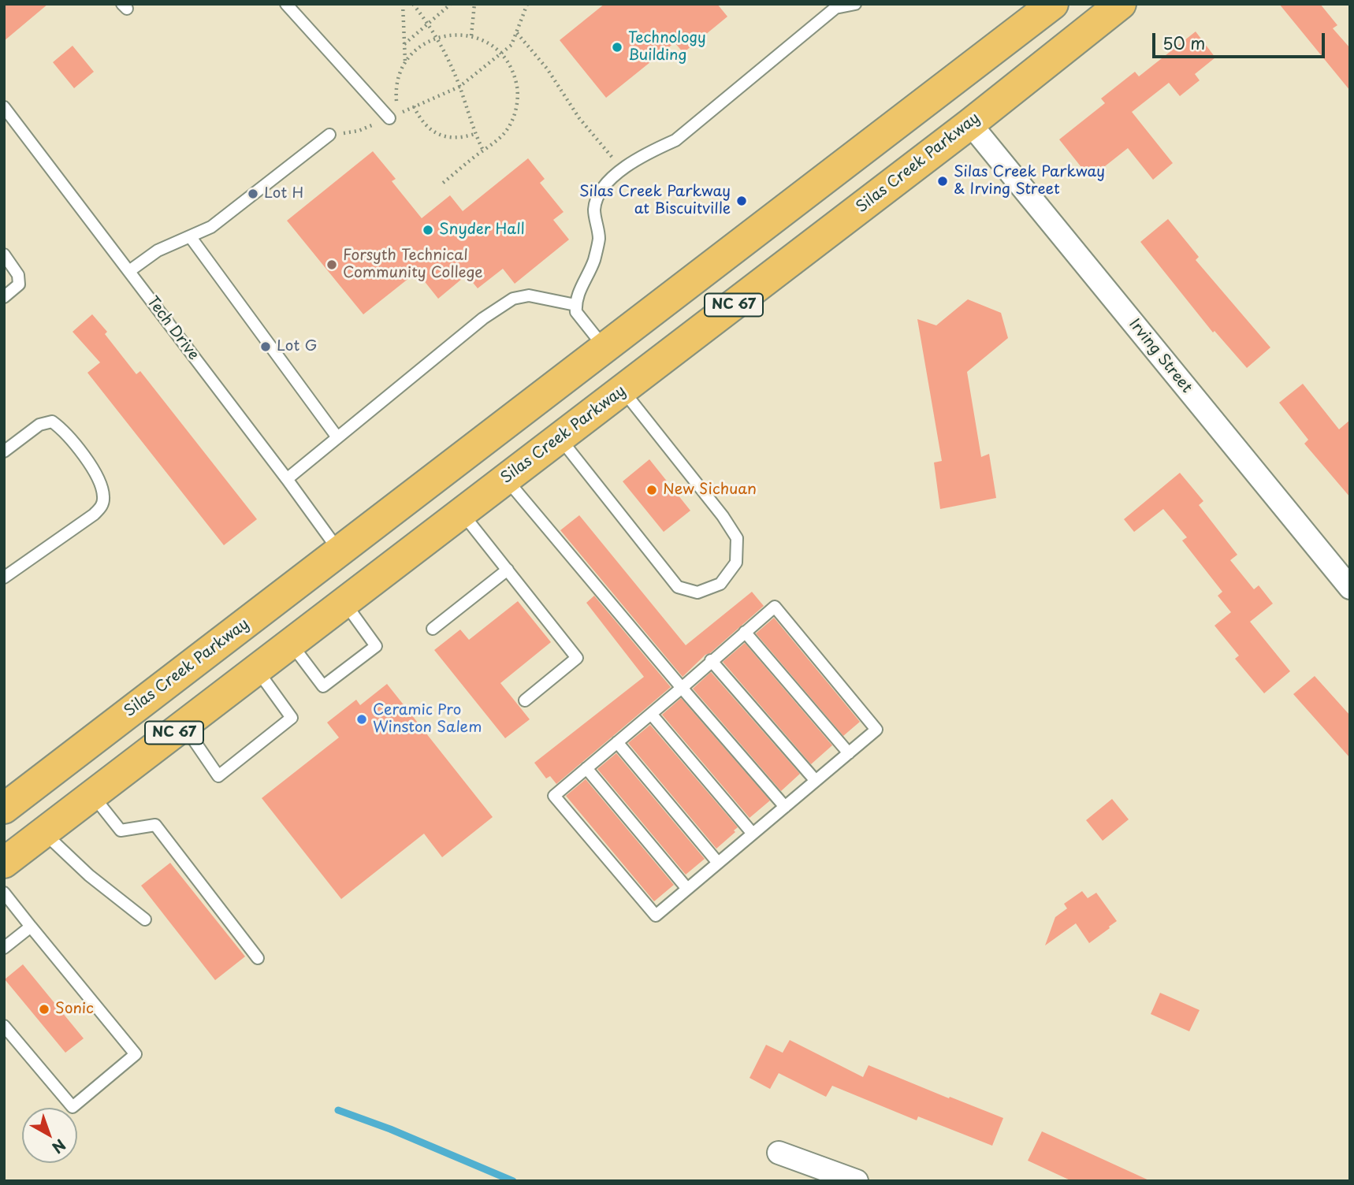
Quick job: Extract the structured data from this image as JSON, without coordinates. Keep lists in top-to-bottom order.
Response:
{
  "streets": {
    "main road": ["Silas Creek Parkway", "NC 67"],
    "street": ["Irving Street"],
    "lane": ["Tech Drive"]
  },
  "crossings": [
    ["Silas Creek Parkway", "Tech Drive"],
    ["Silas Creek Parkway", "Irving Street"]
  ],
  "places": [
    "Technology Building",
    "Silas Creek Parkway & Irving Street",
    "Lot H",
    "Silas Creek Parkway at Biscuitville",
    "Snyder Hall",
    "Forsyth Technical Community College",
    "Lot G",
    "New Sichuan",
    "Ceramic Pro Winston Salem",
    "Sonic"
  ],
  "scale_bar": "50 m",
  "north": "bottom right"
}
